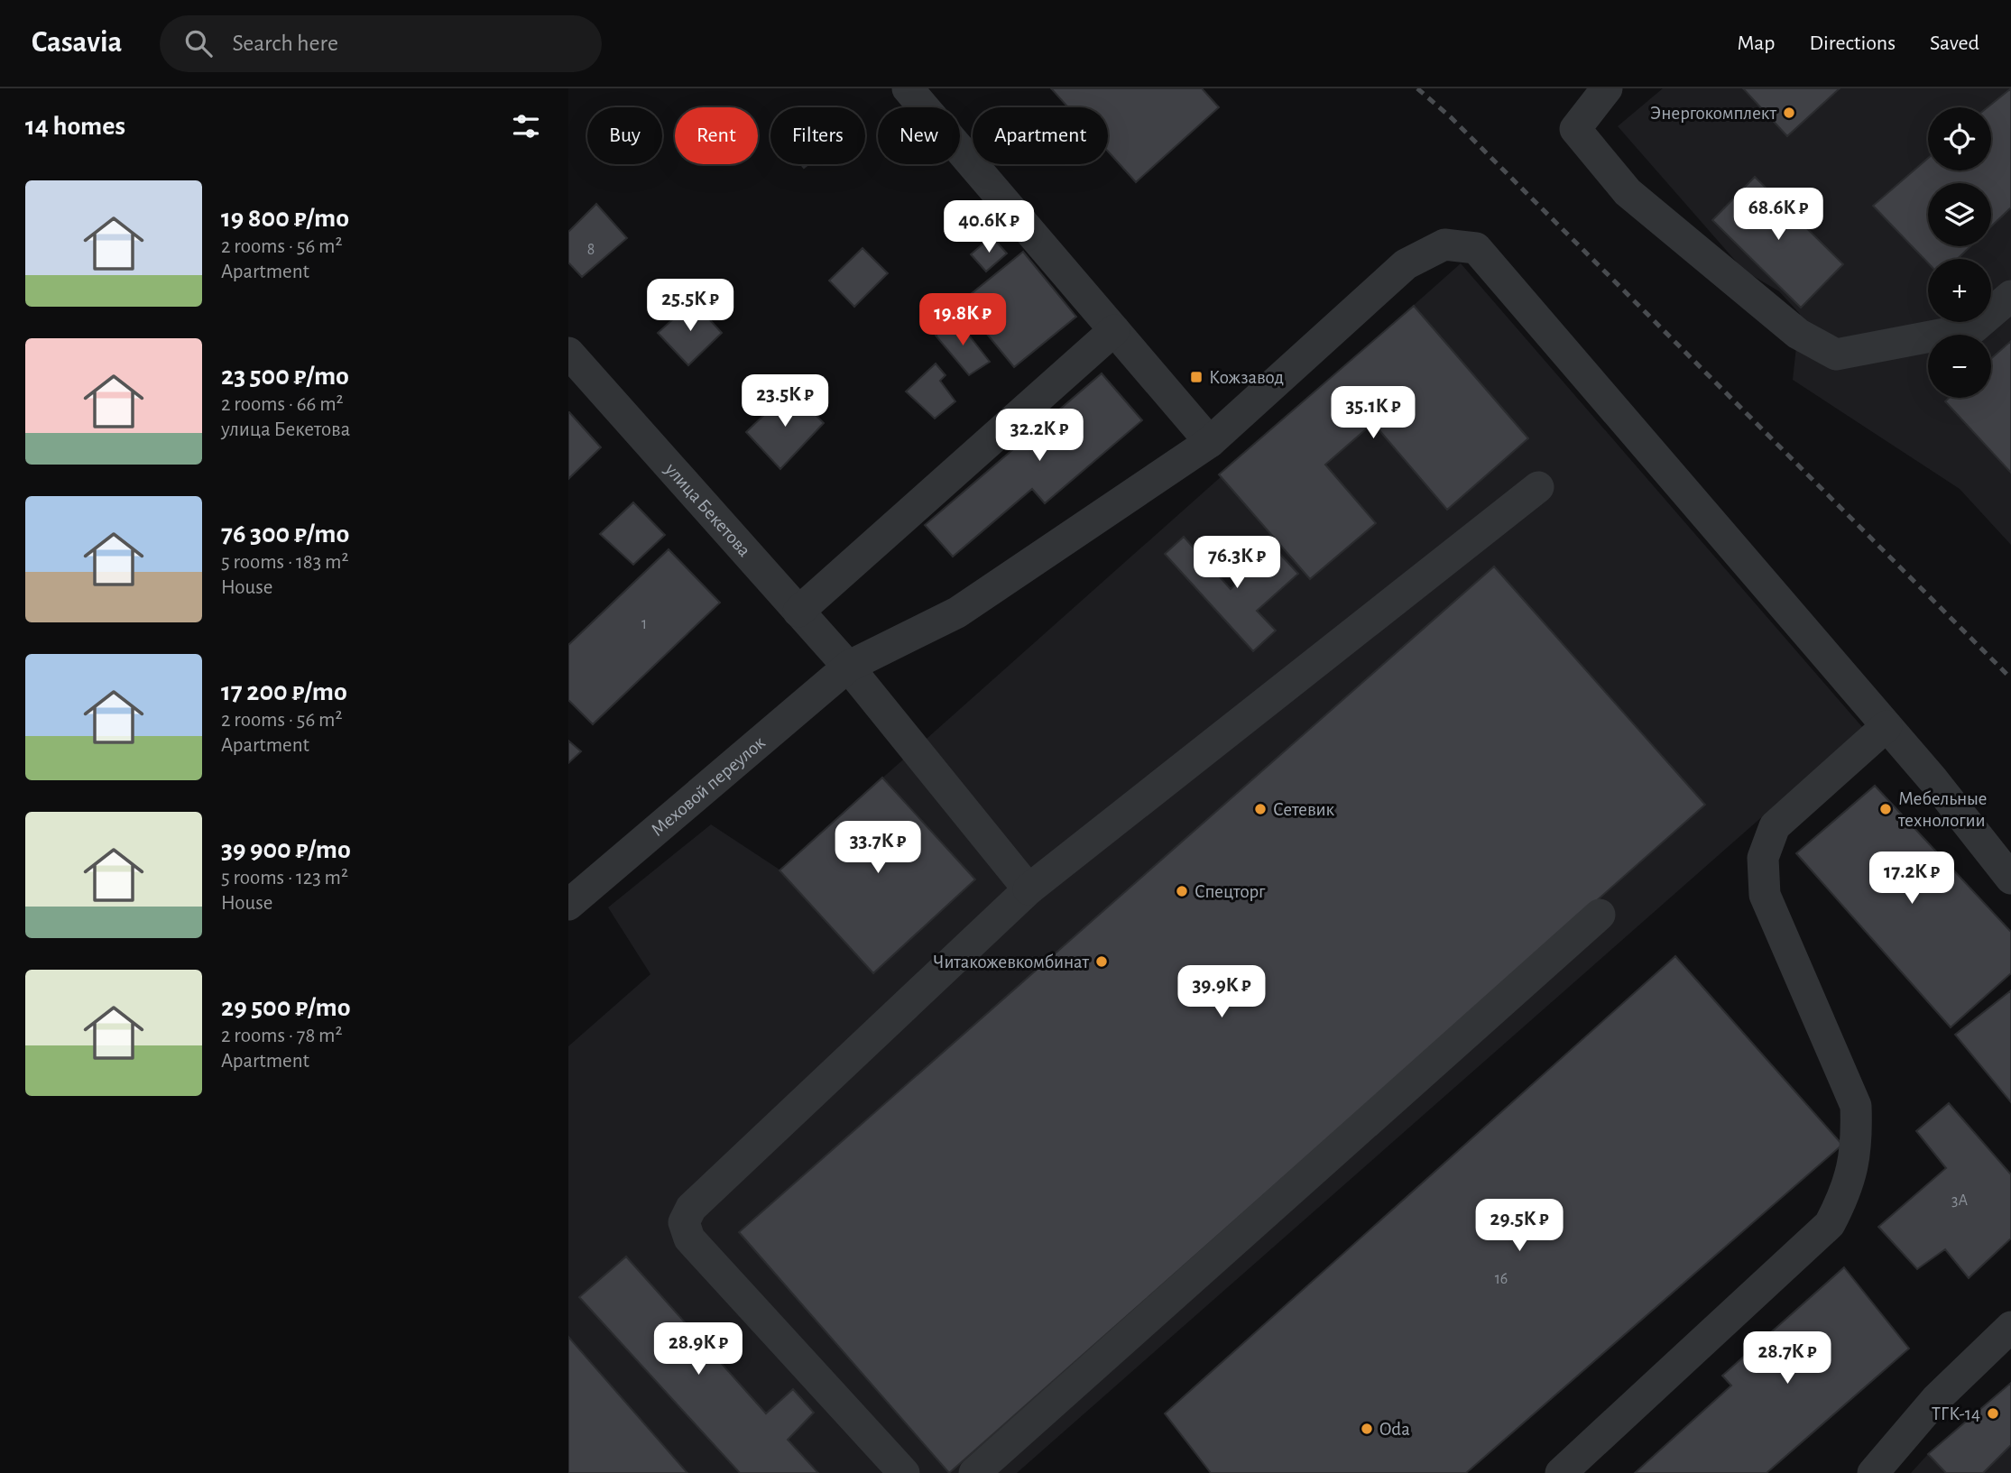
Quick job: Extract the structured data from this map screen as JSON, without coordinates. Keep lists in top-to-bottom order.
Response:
{
  "streets": {
    "street": ["улица Бекетова", "Меховой переулок"]
  },
  "crossings": [
    ["улица Бекетова", "Меховой переулок"]
  ],
  "places": {
    "other": [
      "Энергокомплект",
      "Сетевик",
      "Мебельные технологии",
      "Спецторг",
      "Читакожевкомбинат",
      "ТГК-14",
      "Oda"
    ],
    "transit": ["Кожзавод"]
  },
  "house_numbers": [
    "8",
    "1",
    "3А",
    "16"
  ],
  "page": {
    "header": "Casavia",
    "search": "Search here",
    "nav": ["Map", "Directions", "Saved"],
    "heading": "14 homes",
    "map_buttons": ["+", "−"],
    "chip": [
      "Buy",
      "Rent",
      "Filters",
      "New",
      "Apartment"
    ],
    "list": [
      {
        "name": "19 800 ₽/mo",
        "note": "2 rooms · 56 m² · Apartment"
      },
      {
        "name": "23 500 ₽/mo",
        "note": "2 rooms · 66 m² · улица Бекетова"
      },
      {
        "name": "76 300 ₽/mo",
        "note": "5 rooms · 183 m² · House"
      },
      {
        "name": "17 200 ₽/mo",
        "note": "2 rooms · 56 m² · Apartment"
      },
      {
        "name": "39 900 ₽/mo",
        "note": "5 rooms · 123 m² · House"
      },
      {
        "name": "29 500 ₽/mo",
        "note": "2 rooms · 78 m² · Apartment"
      }
    ],
    "price": [
      "68.6K ₽",
      "40.6K ₽",
      "25.5K ₽",
      "19.8K ₽",
      "23.5K ₽",
      "35.1K ₽",
      "32.2K ₽",
      "76.3K ₽",
      "33.7K ₽",
      "17.2K ₽",
      "39.9K ₽",
      "29.5K ₽",
      "28.9K ₽",
      "28.7K ₽"
    ]
  }
}
